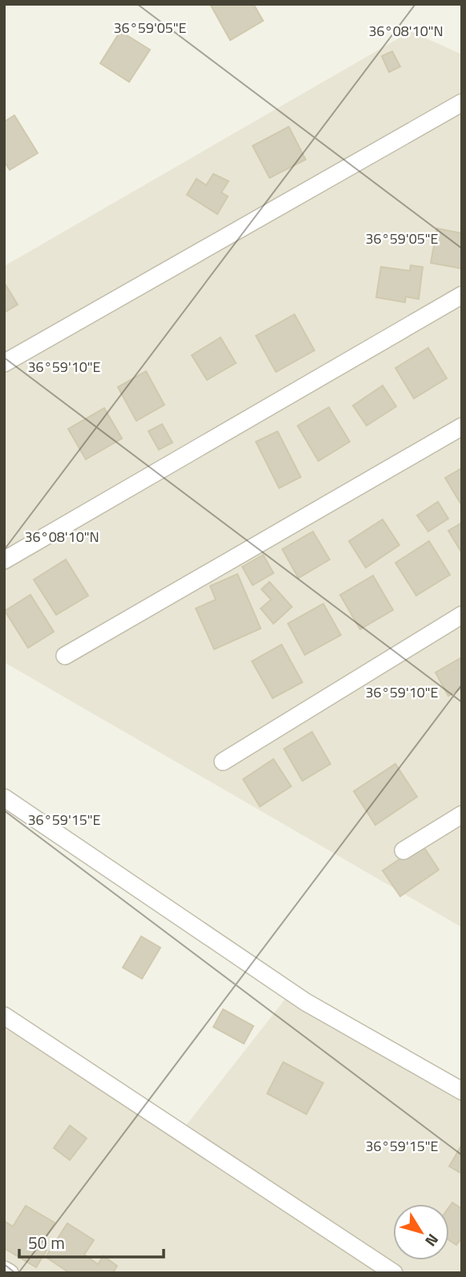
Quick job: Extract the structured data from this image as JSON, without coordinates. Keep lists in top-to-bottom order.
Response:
{
  "scale_bar": "50 m",
  "north": "bottom right",
  "coordinates": [
    "36°59'05\"E",
    "36°08'10\"N",
    "36°59'10\"E",
    "36°59'15\"E"
  ]
}
